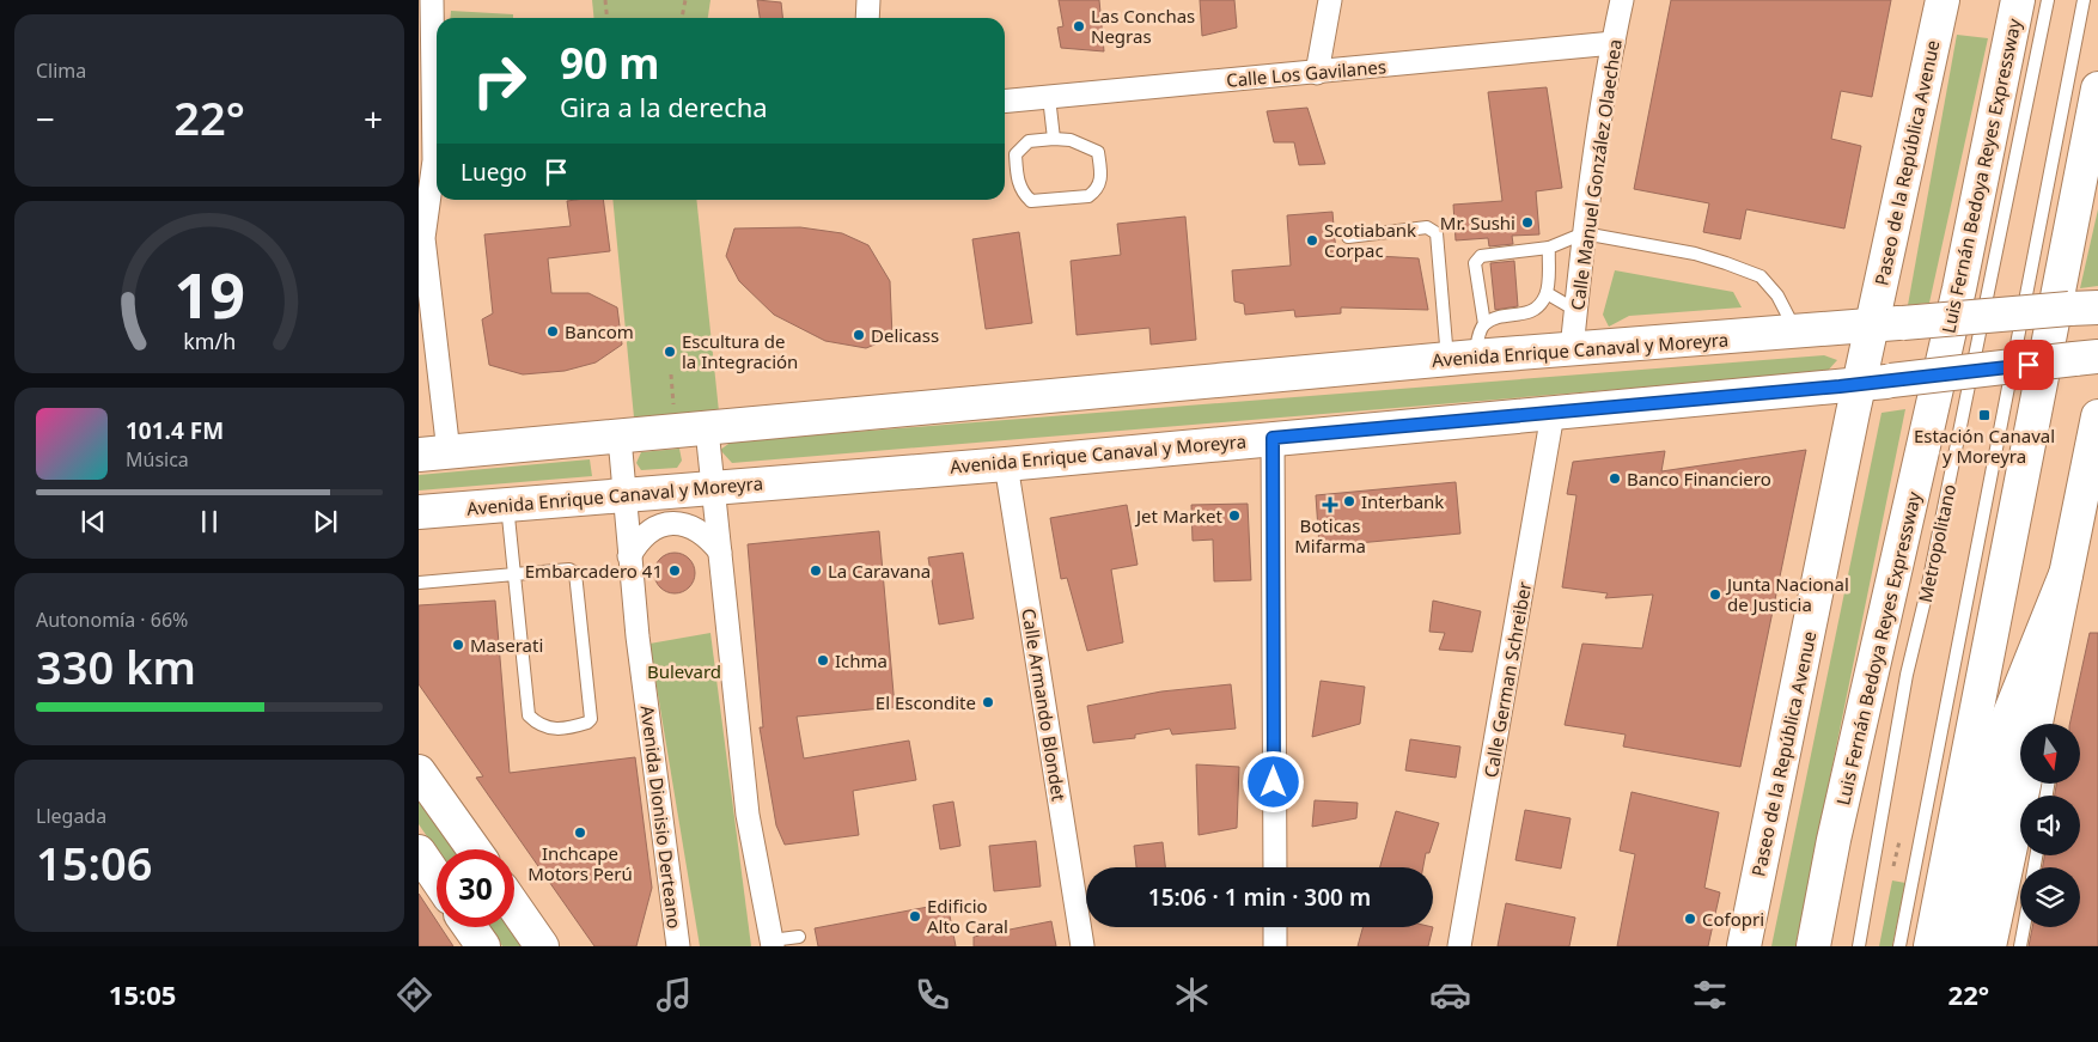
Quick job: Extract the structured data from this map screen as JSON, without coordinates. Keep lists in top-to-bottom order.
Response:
{
  "streets": {
    "main road": ["Paseo de la República Avenue", "Luis Fernán Bedoya Reyes Expressway", "Avenida Enrique Canaval y Moreyra"],
    "street": [
      "Calle Los Gavilanes",
      "Calle Manuel González Olaechea",
      "Calle German Schreiber",
      "Calle Armando Blondet",
      "Avenida Dionisio Derteano"
    ],
    "lane": ["Metropolitano"]
  },
  "crossings": [
    ["Calle Los Gavilanes", "Calle Manuel González Olaechea"],
    ["Paseo de la República Avenue", "Avenida Enrique Canaval y Moreyra"],
    ["Calle Manuel González Olaechea", "Avenida Enrique Canaval y Moreyra"],
    ["Avenida Enrique Canaval y Moreyra", "Calle German Schreiber"],
    ["Avenida Enrique Canaval y Moreyra", "Calle Armando Blondet"],
    ["Avenida Enrique Canaval y Moreyra", "Avenida Dionisio Derteano"]
  ],
  "parks": ["Bulevard"],
  "places": {
    "other": [
      "Las Conchas Negras",
      "Mr. Sushi",
      "Scotiabank Corpac",
      "Bancom",
      "Delicass",
      "Escultura de la Integración",
      "Banco Financiero",
      "Interbank",
      "Jet Market",
      "Embarcadero 41",
      "La Caravana",
      "Junta Nacional de Justicia",
      "Maserati",
      "Ichma",
      "El Escondite",
      "Inchcape Motors Perú",
      "Edificio Alto Caral",
      "Cofopri"
    ],
    "transit": ["Estación Canaval y Moreyra"],
    "health": ["Boticas Mifarma"]
  },
  "north": "bottom",
  "page": {
    "tile": [
      "Clima",
      ["Autonomía · 66%", "330 km"],
      ["Llegada", "15:06"]
    ],
    "turn": ["90 m", "Gira a la derecha"],
    "heat": ["−", "22°", "+"],
    "then": "Luego",
    "song": ["101.4 FM", "Música"],
    "limit": "30",
    "trip": "15:06 · 1 min · 300 m",
    "tabs": ["15:05", "22°"],
    "gauge": ["19", "km/h"]
  }
}
